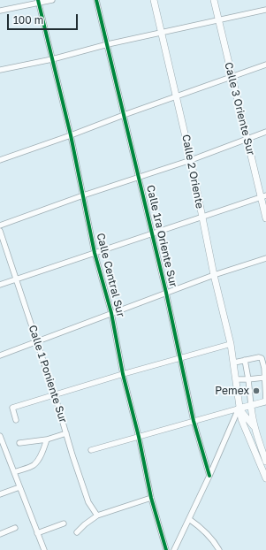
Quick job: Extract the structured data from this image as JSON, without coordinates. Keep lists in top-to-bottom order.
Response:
{
  "streets": {
    "main road": ["Calle 3 Oriente Sur", "Calle 2 Oriente"],
    "street": ["Calle 1ra Oriente Sur", "Calle Central Sur", "Calle 1 Poniente Sur"]
  },
  "places": ["Pemex"],
  "scale_bar": "100 m"
}
